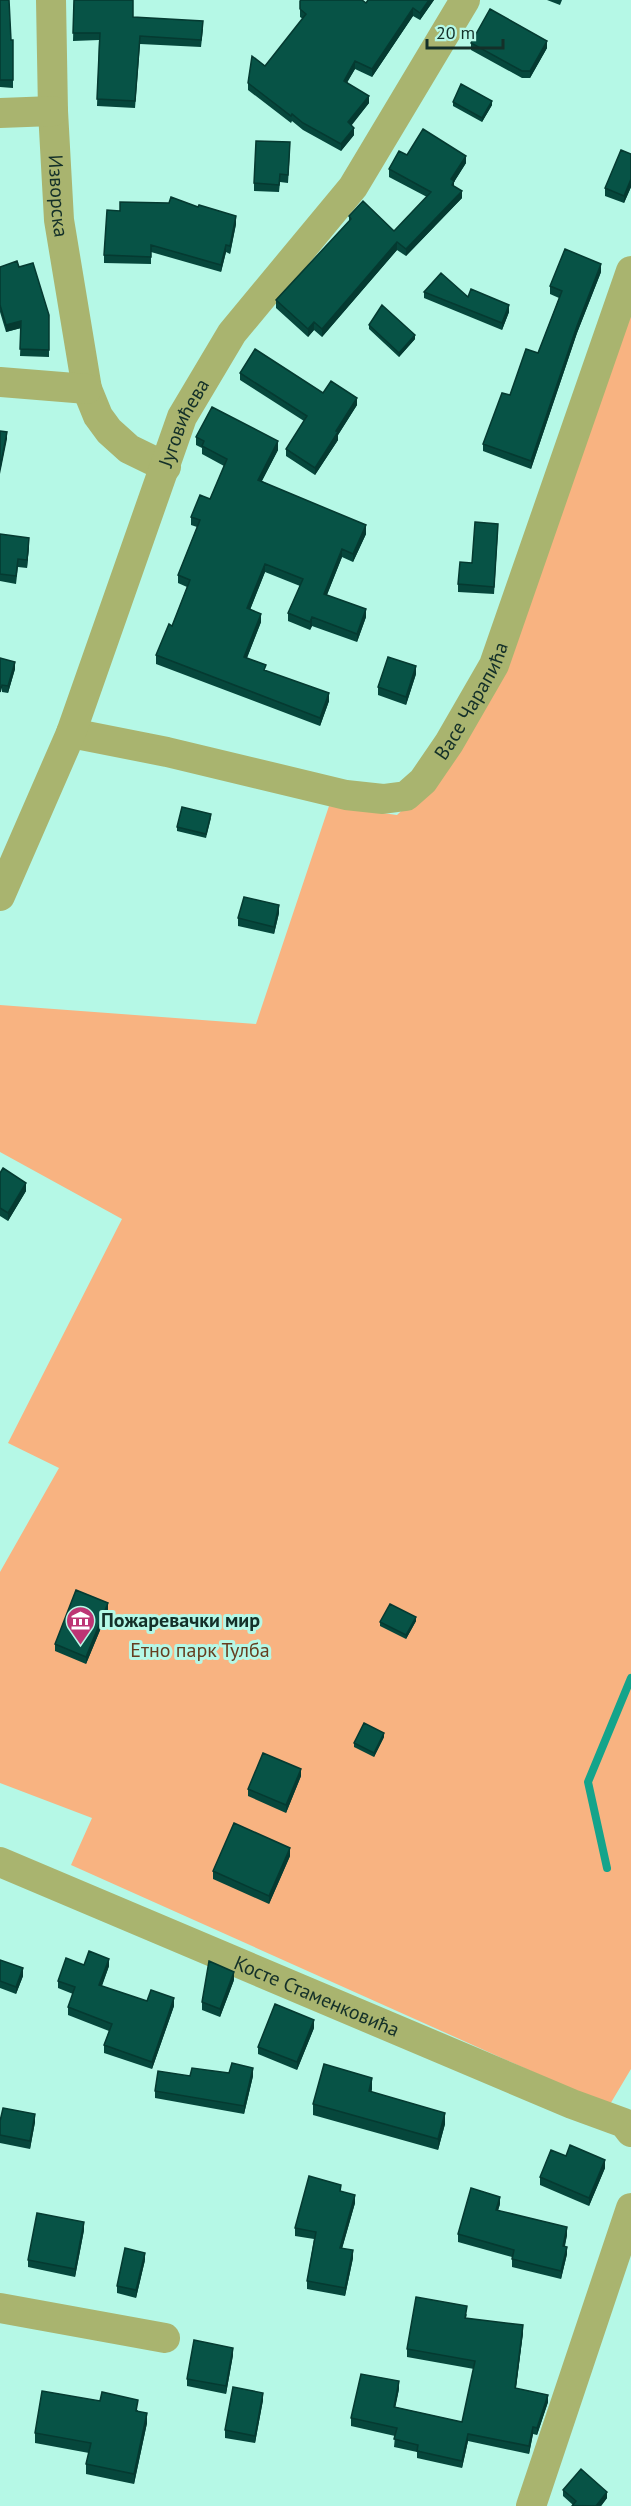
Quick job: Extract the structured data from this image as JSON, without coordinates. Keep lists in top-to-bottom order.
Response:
{
  "streets": {
    "street": [
      "Изворска",
      "Југовићева",
      "Васе Чарапића",
      "Косте Стаменковића"
    ]
  },
  "crossings": [
    ["Изворска", "Југовићева"],
    ["Југовићева", "Васе Чарапића"]
  ],
  "parks": ["Етно парк Тулба"],
  "places": {
    "museum": ["Пожаревачки мир"]
  },
  "scale_bar": "20 m"
}
